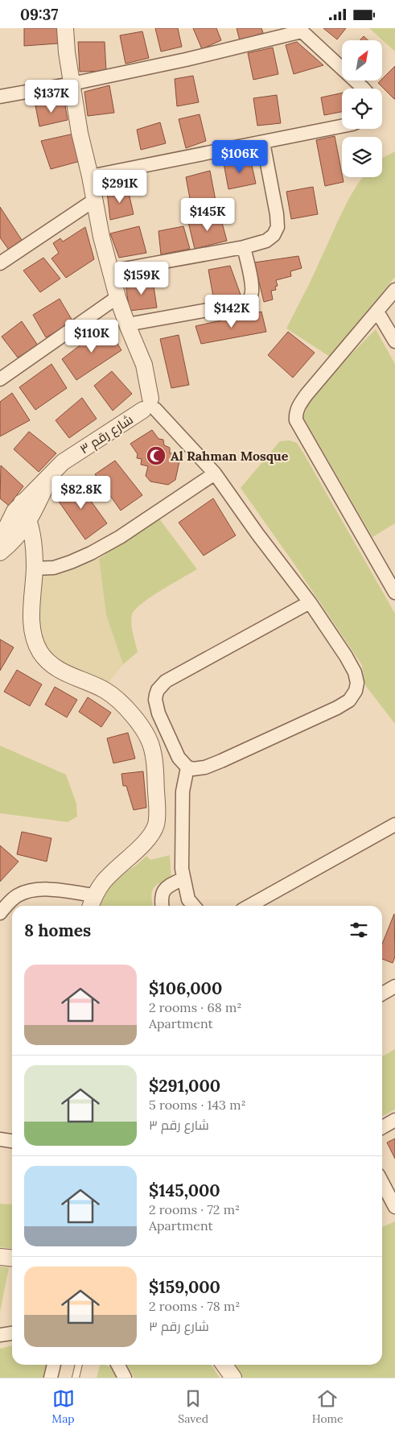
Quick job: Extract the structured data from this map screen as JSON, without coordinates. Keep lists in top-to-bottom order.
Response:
{
  "streets": {
    "street": ["شارع رقم ٣"]
  },
  "places": {
    "mosque": ["Al Rahman Mosque"]
  },
  "north": "top right",
  "page": {
    "status": "09:37",
    "price": [
      "$137K",
      "$106K",
      "$291K",
      "$145K",
      "$159K",
      "$142K",
      "$110K",
      "$82.8K"
    ],
    "heading": "8 homes",
    "list": [
      {
        "name": "$106,000",
        "note": "2 rooms · 68 m² · Apartment"
      },
      {
        "name": "$291,000",
        "note": "5 rooms · 143 m² · شارع رقم ٣"
      },
      {
        "name": "$145,000",
        "note": "2 rooms · 72 m² · Apartment"
      },
      {
        "name": "$159,000",
        "note": "2 rooms · 78 m² · شارع رقم ٣"
      }
    ],
    "tabs": ["Map", "Saved", "Home"]
  }
}
